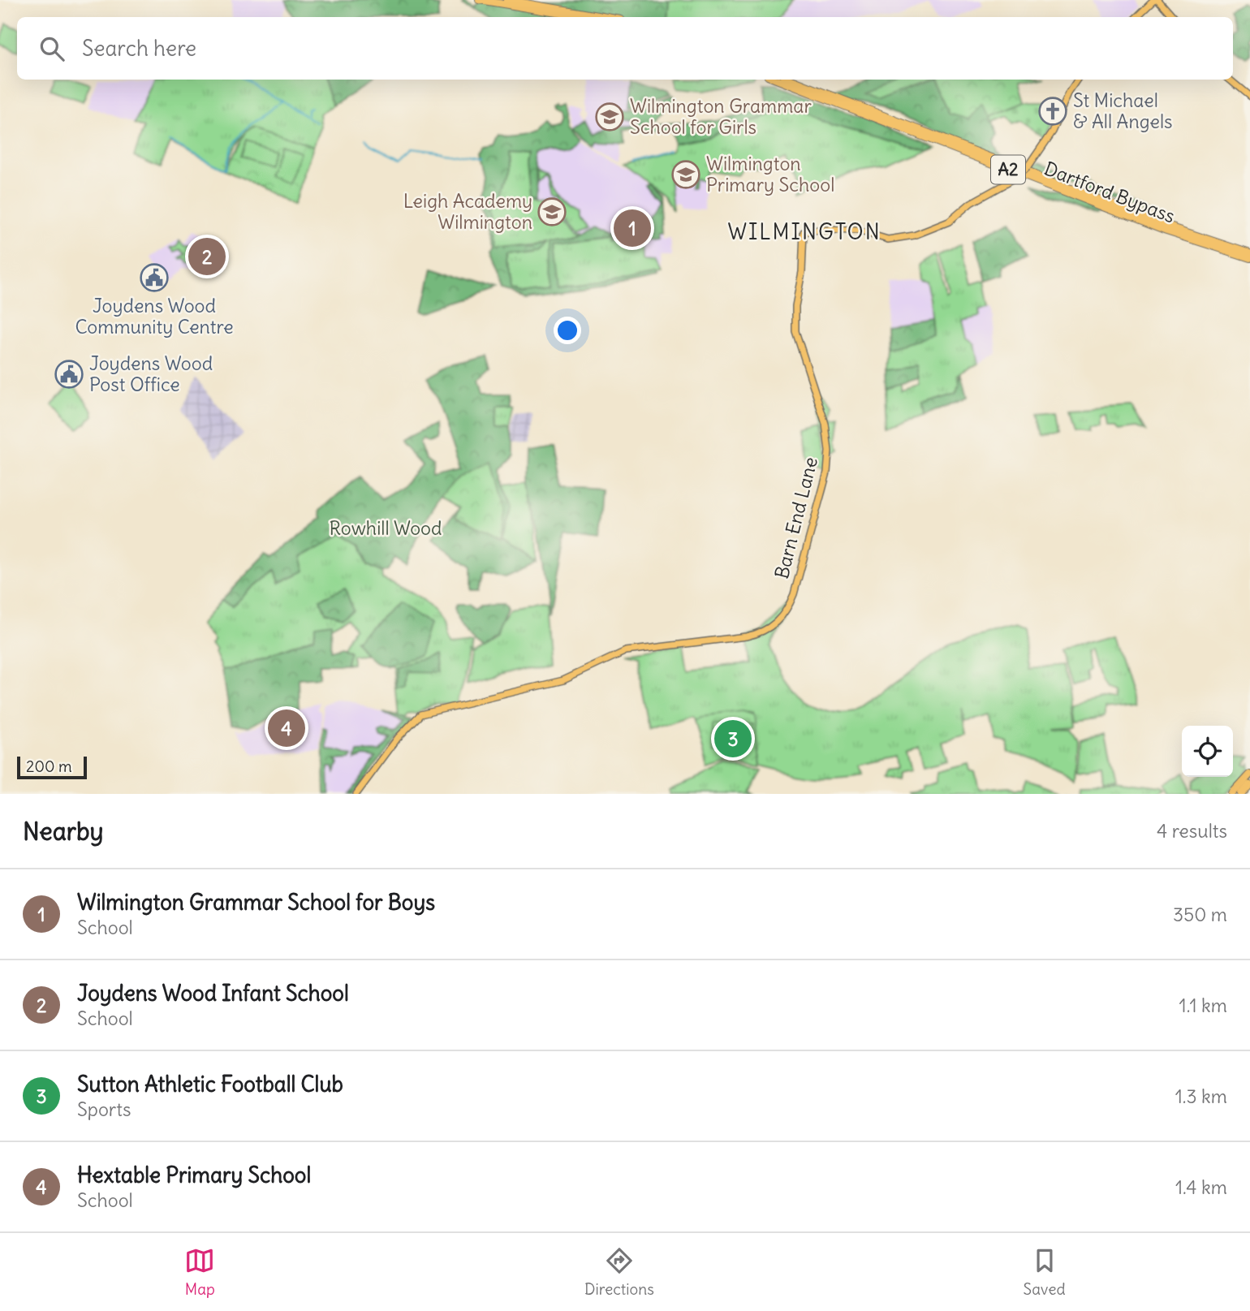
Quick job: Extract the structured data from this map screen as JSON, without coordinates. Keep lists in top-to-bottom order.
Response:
{
  "streets": {
    "highway": ["A2", "Dartford Bypass"],
    "main road": ["Barn End Lane"]
  },
  "districts": ["WILMINGTON"],
  "parks": ["Rowhill Wood"],
  "places": {
    "church": ["St Michael & All Angels"],
    "school or university": ["Wilmington Grammar School for Girls", "Wilmington Primary School", "Leigh Academy Wilmington"],
    "public building": ["Joydens Wood Community Centre", "Joydens Wood Post Office"]
  },
  "scale_bar": "200 m",
  "page": {
    "search": "Search here",
    "pins": [
      "1",
      "2",
      "4",
      "3"
    ],
    "scale": "200 m",
    "heading": ["Nearby", "4 results"],
    "list": [
      {
        "mark": "1",
        "name": "Wilmington Grammar School for Boys",
        "note": "School",
        "value": "350 m"
      },
      {
        "mark": "2",
        "name": "Joydens Wood Infant School",
        "note": "School",
        "value": "1.1 km"
      },
      {
        "mark": "3",
        "name": "Sutton Athletic Football Club",
        "note": "Sports",
        "value": "1.3 km"
      },
      {
        "mark": "4",
        "name": "Hextable Primary School",
        "note": "School",
        "value": "1.4 km"
      }
    ],
    "nav": ["Map", "Directions", "Saved"]
  }
}
